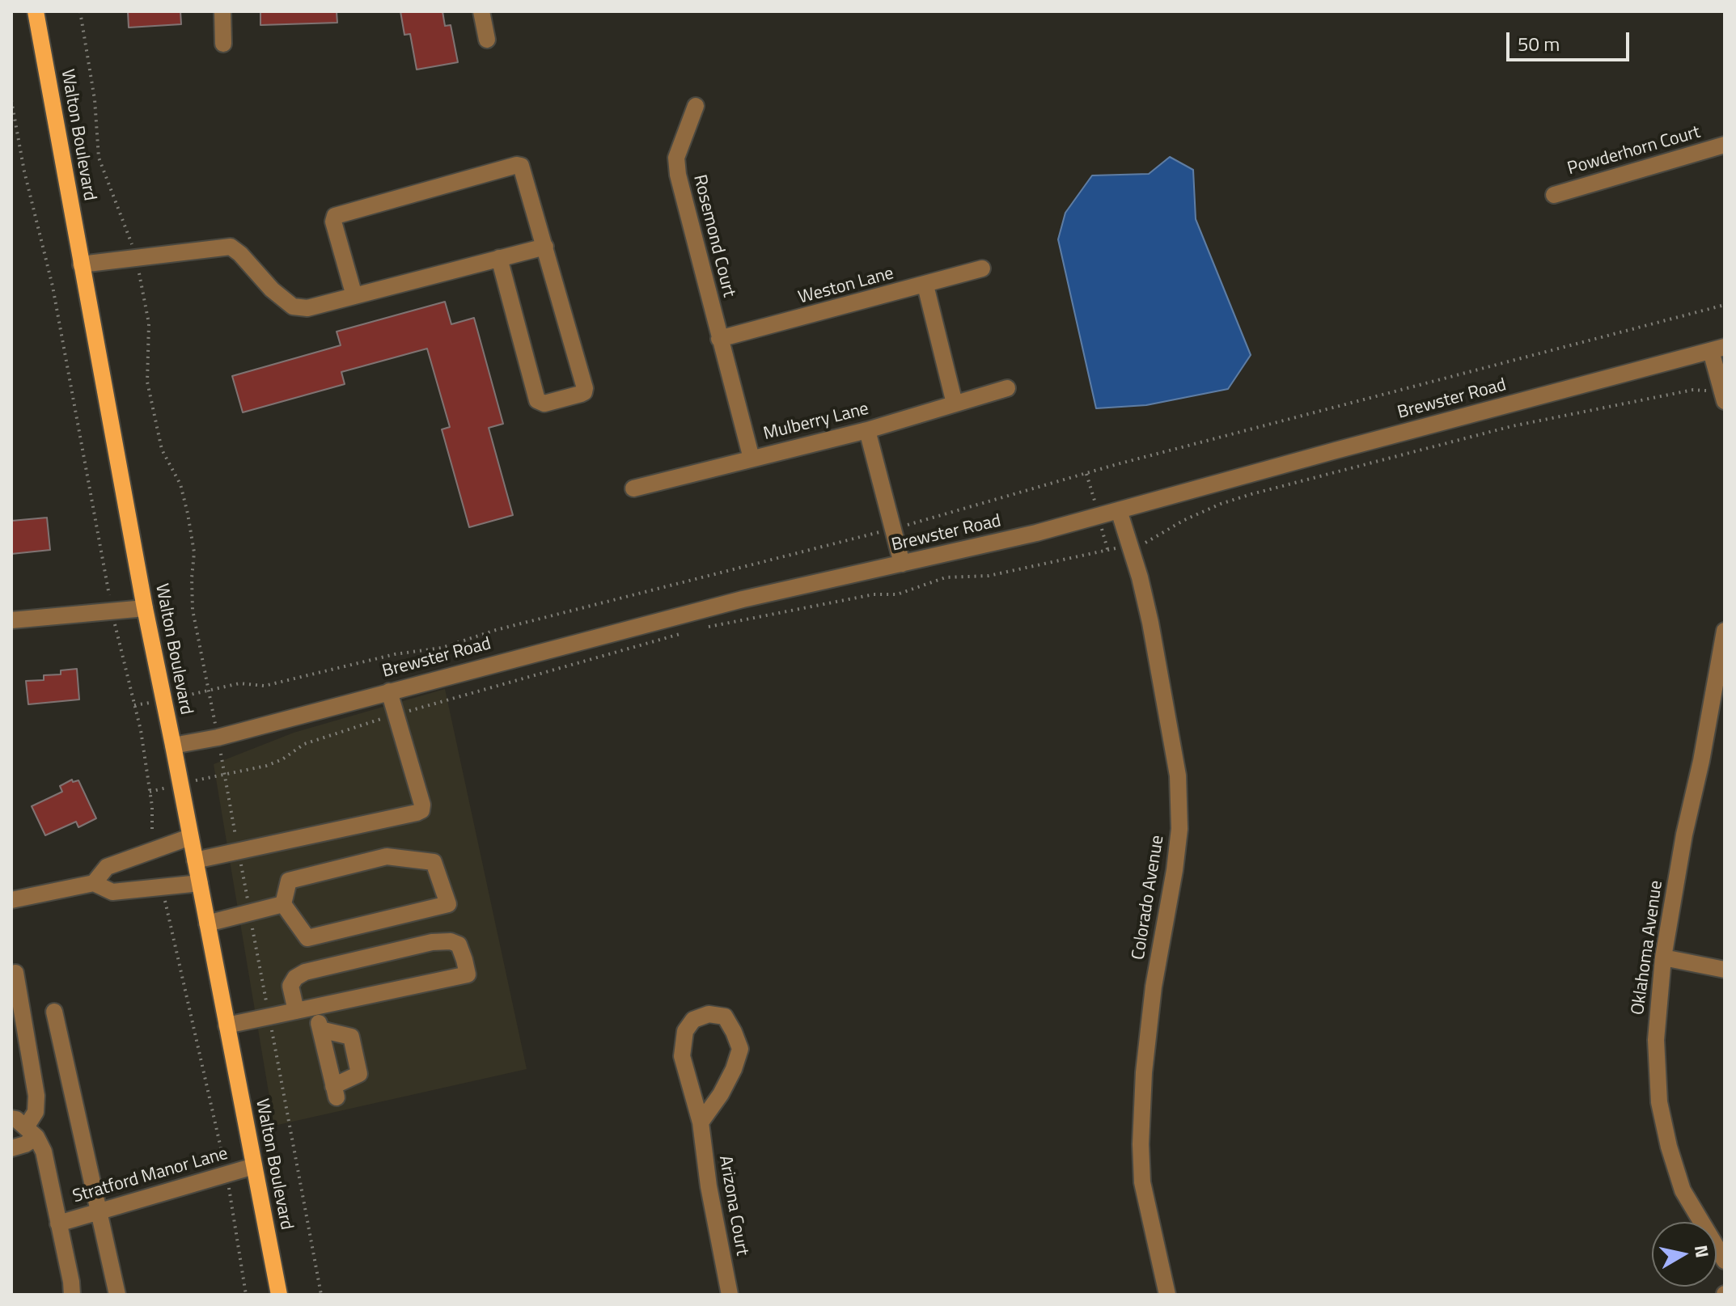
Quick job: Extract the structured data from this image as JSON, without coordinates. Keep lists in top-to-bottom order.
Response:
{
  "streets": {
    "main road": ["Walton Boulevard"],
    "street": [
      "Powderhorn Court",
      "Rosemond Court",
      "Weston Lane",
      "Brewster Road",
      "Mulberry Lane",
      "Colorado Avenue",
      "Oklahoma Avenue",
      "Stratford Manor Lane",
      "Arizona Court"
    ]
  },
  "crossings": [
    ["Walton Boulevard", "Brewster Road"],
    ["Walton Boulevard", "Stratford Manor Lane"],
    ["Rosemond Court", "Weston Lane"],
    ["Rosemond Court", "Mulberry Lane"],
    ["Brewster Road", "Colorado Avenue"]
  ],
  "scale_bar": "50 m",
  "north": "right"
}
